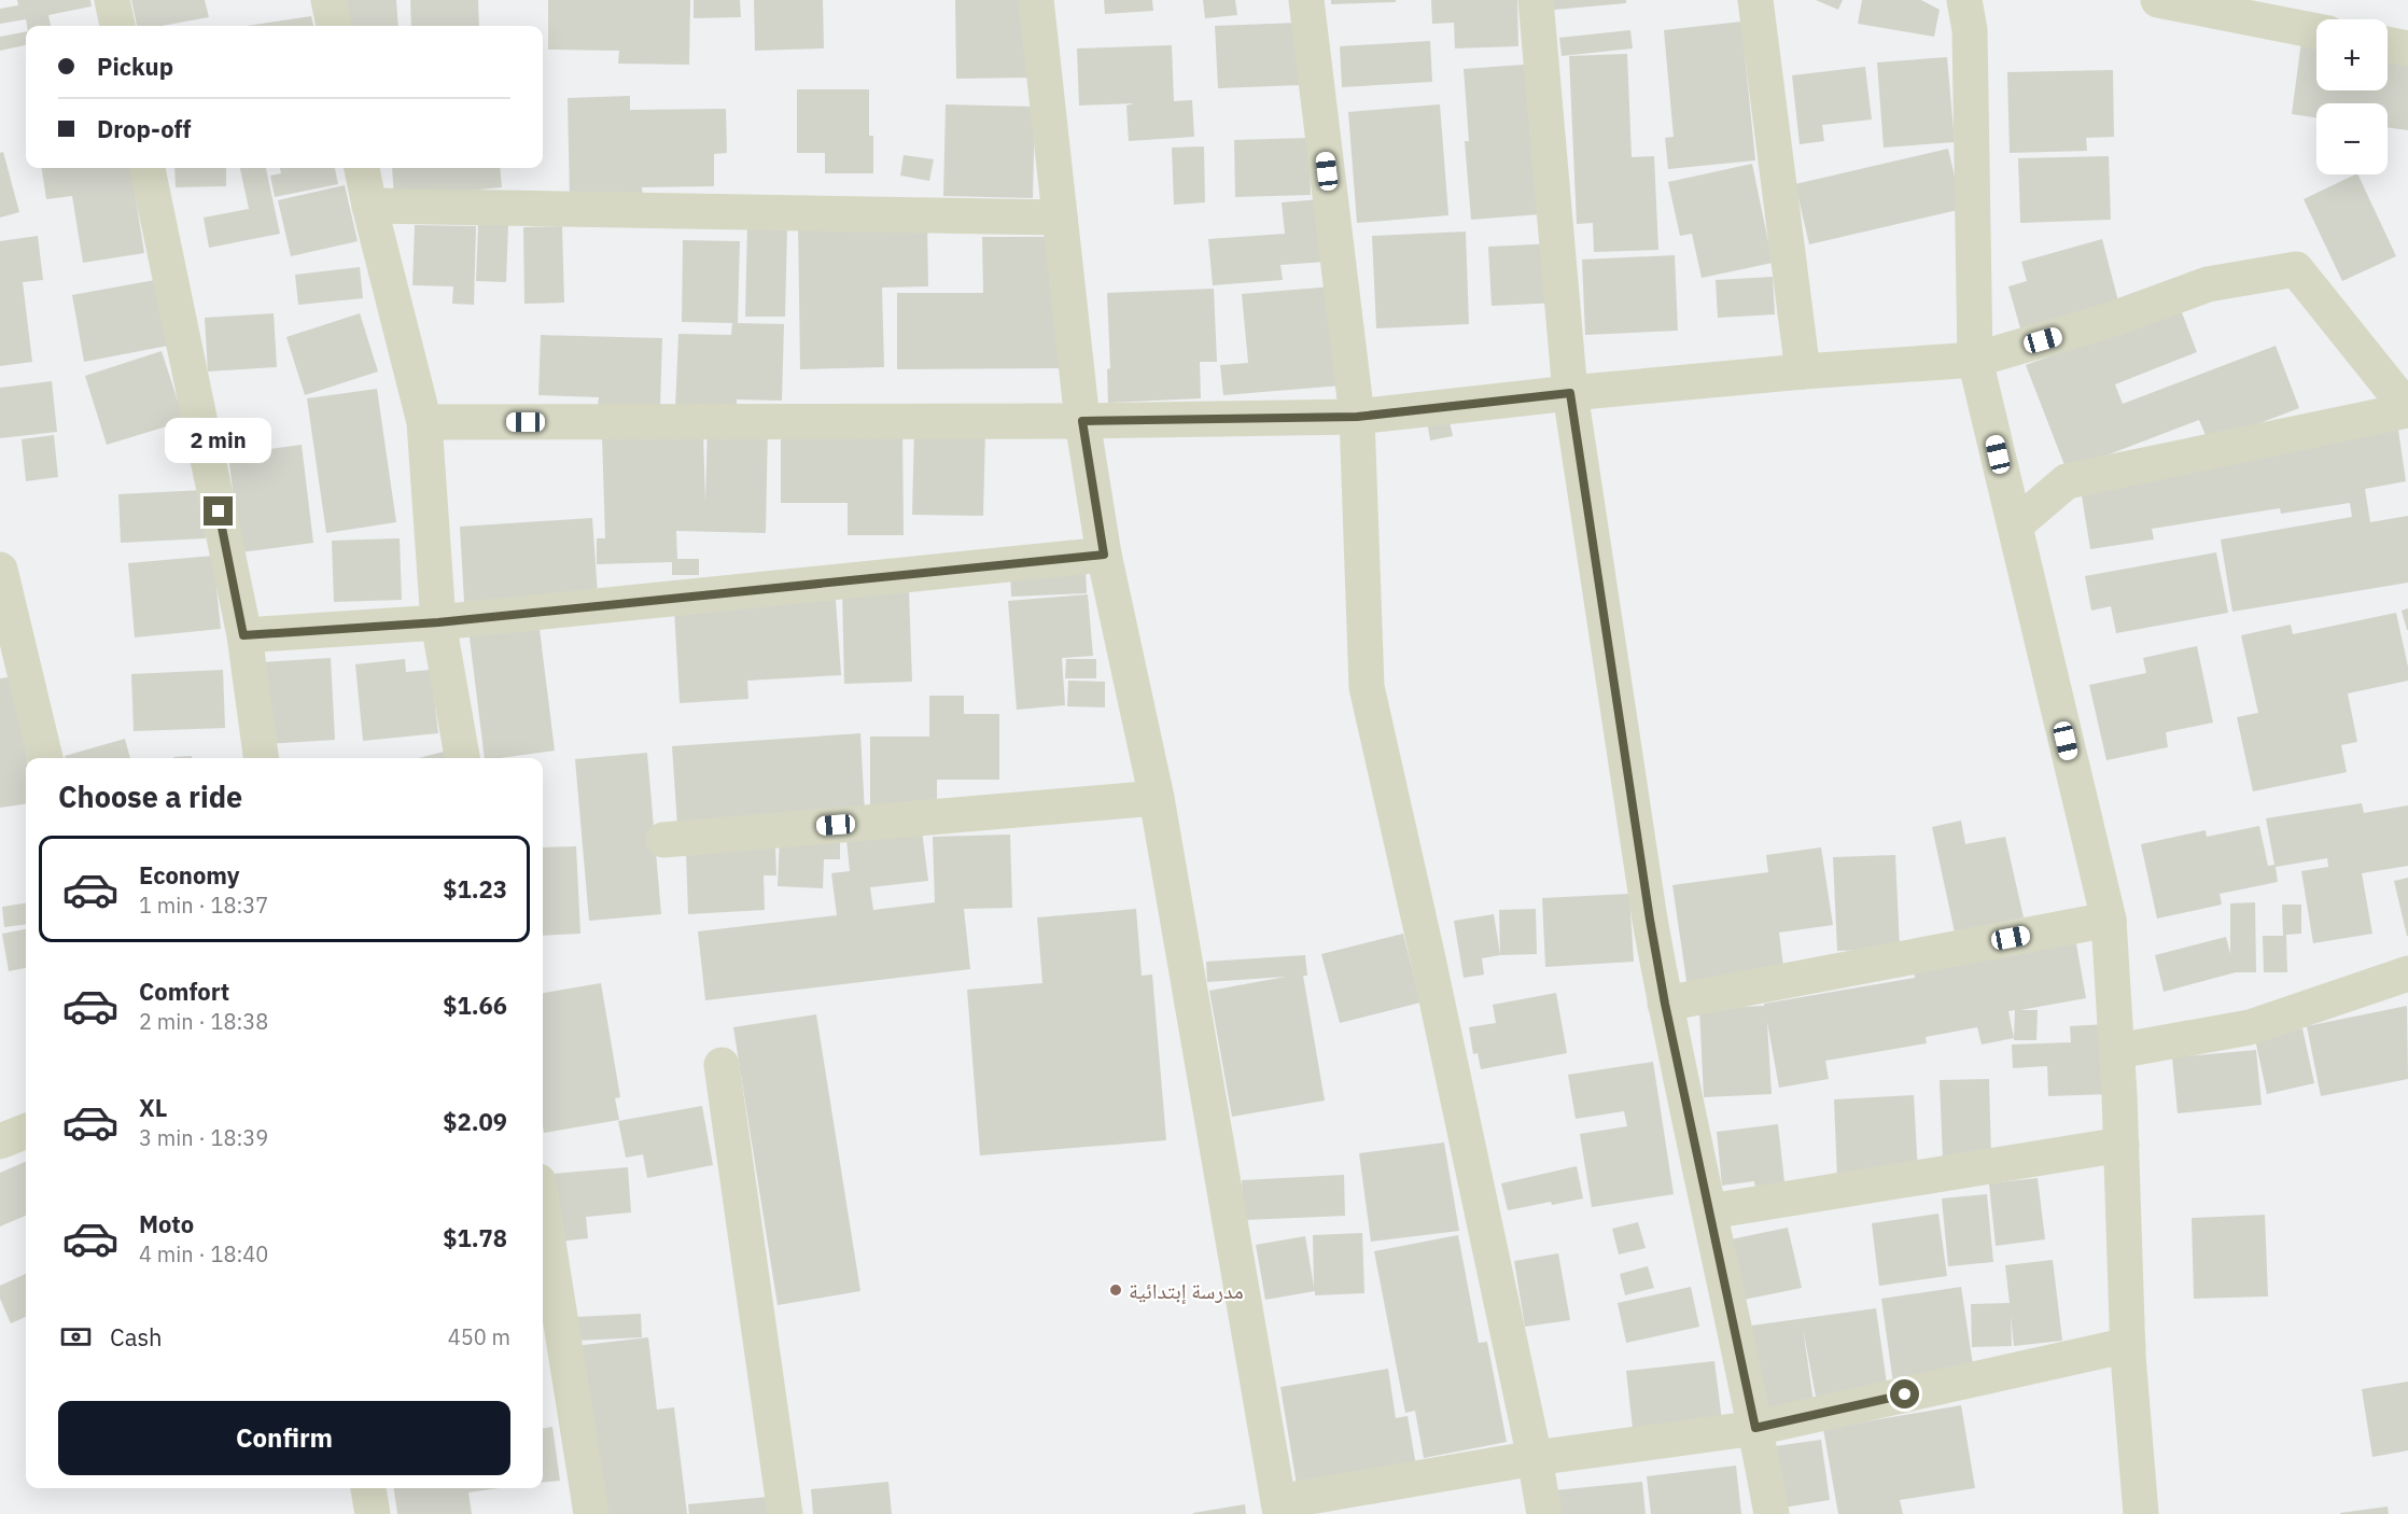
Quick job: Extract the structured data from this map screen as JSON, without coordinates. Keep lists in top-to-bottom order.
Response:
{
  "places": ["مدرسة إبتدائية"],
  "page": {
    "map_buttons": ["+", "−"],
    "banner": ["Pickup", "Drop-off"],
    "bubble": "2 min",
    "heading": "Choose a ride",
    "list": [
      {
        "name": "Economy",
        "note": "1 min · 18:37",
        "value": "$1.23"
      },
      {
        "name": "Comfort",
        "note": "2 min · 18:38",
        "value": "$1.66"
      },
      {
        "name": "XL",
        "note": "3 min · 18:39",
        "value": "$2.09"
      },
      {
        "name": "Moto",
        "note": "4 min · 18:40",
        "value": "$1.78"
      }
    ],
    "pay": ["Cash", "450 m"],
    "buttons": "Confirm"
  }
}
